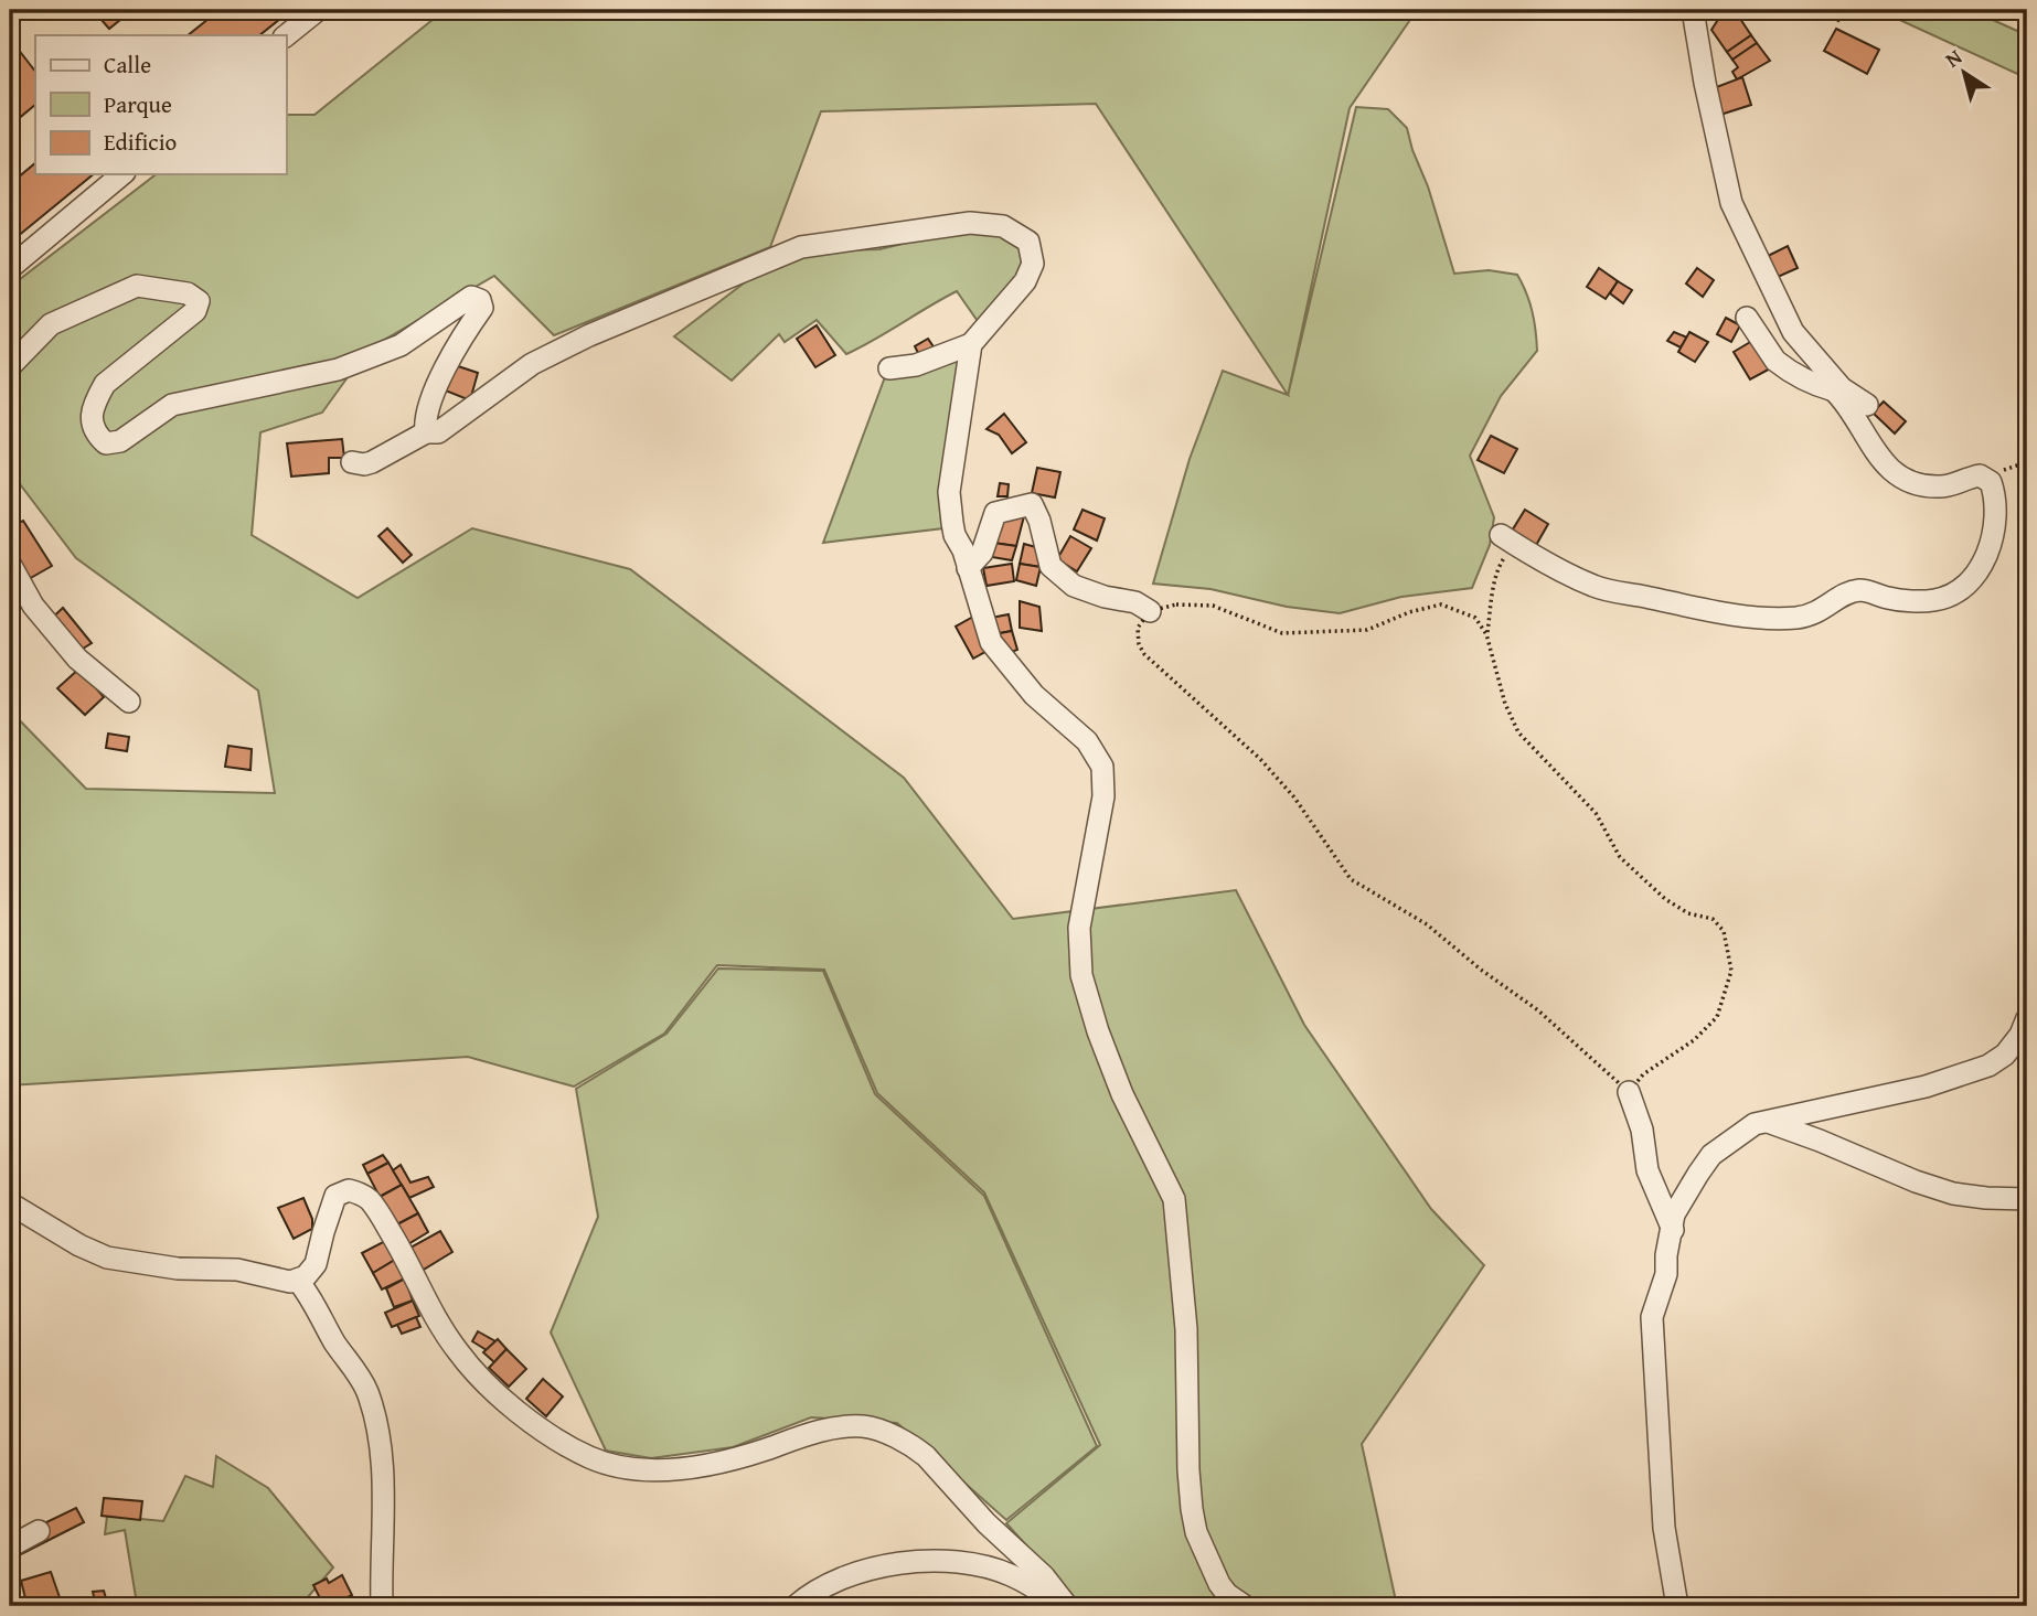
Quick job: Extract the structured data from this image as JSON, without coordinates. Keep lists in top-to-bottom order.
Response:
{
  "legend": ["Calle", "Parque", "Edificio"],
  "north": "top left"
}
